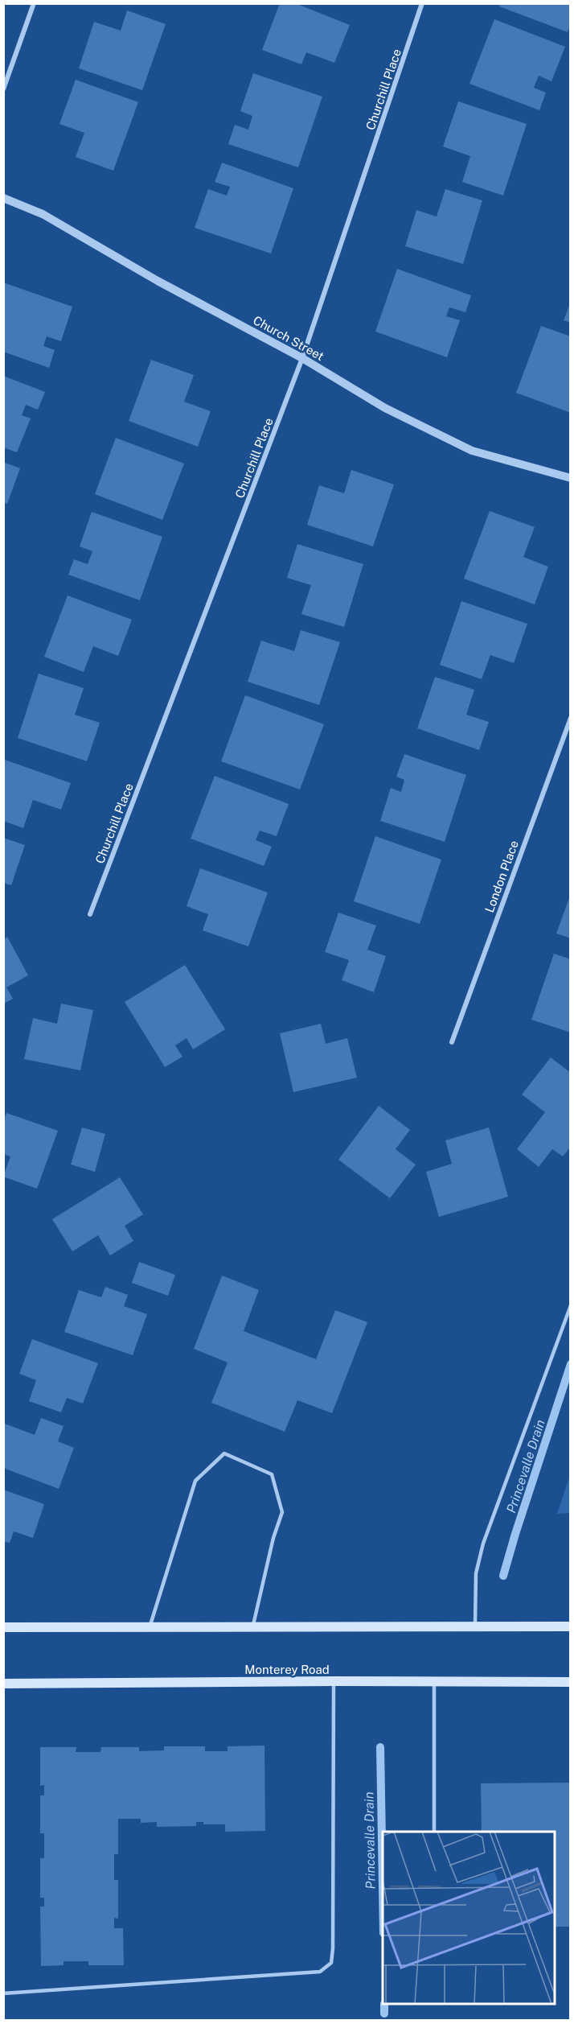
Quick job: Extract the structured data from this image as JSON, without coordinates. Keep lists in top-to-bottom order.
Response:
{
  "streets": {
    "main road": ["Monterey Road"],
    "street": ["Churchill Place", "Church Street", "London Place"]
  },
  "crossings": [
    ["Churchill Place", "Church Street"]
  ],
  "water": ["Princevalle Drain"]
}
